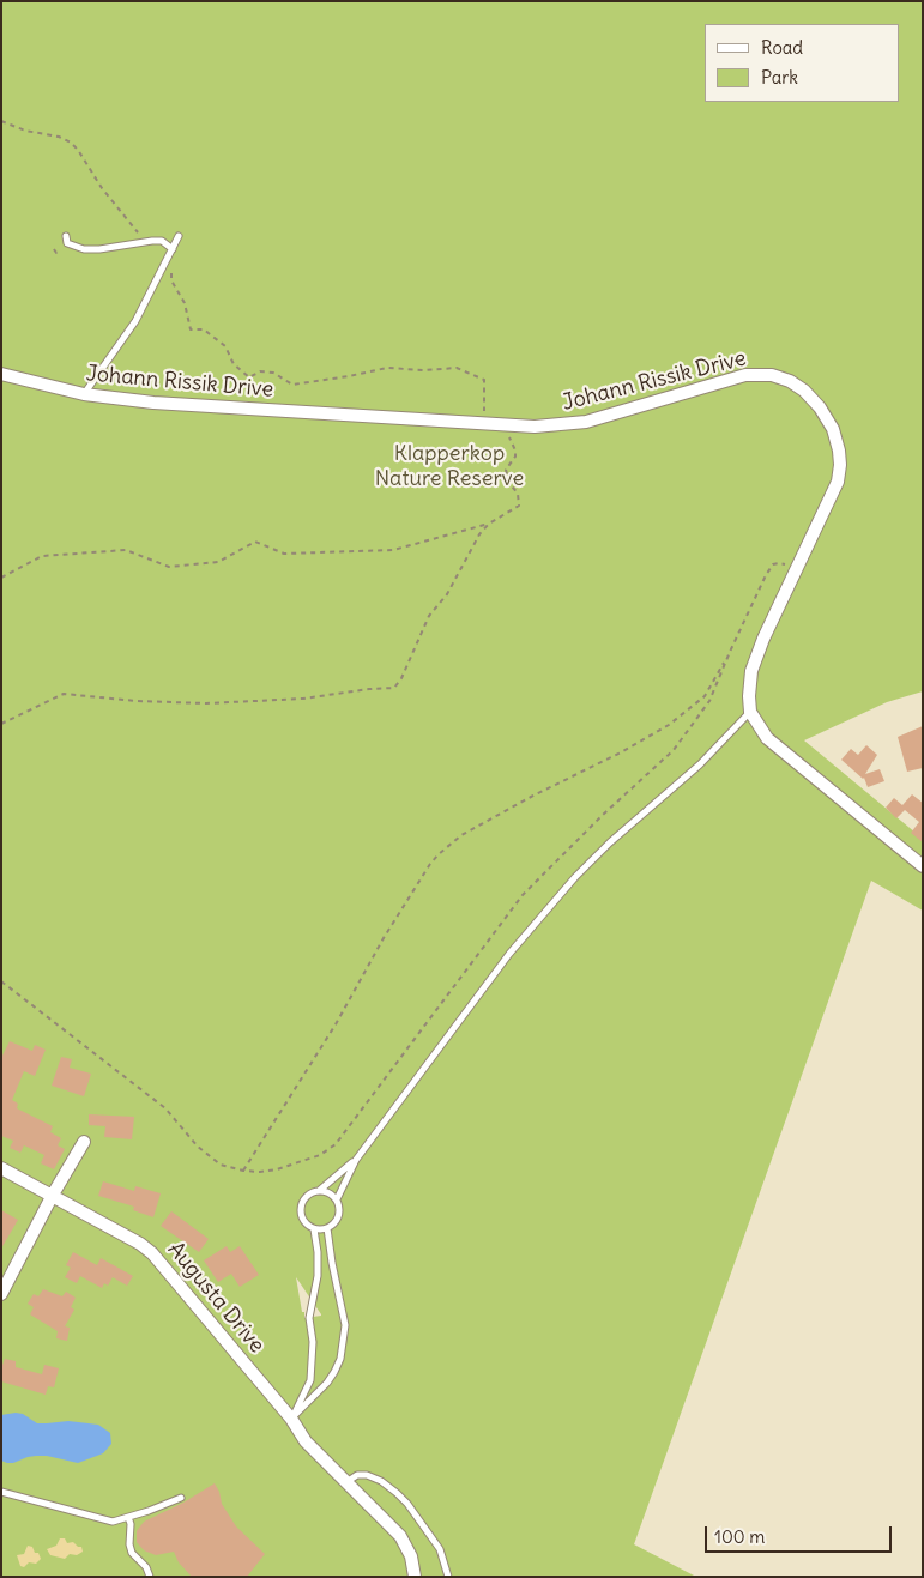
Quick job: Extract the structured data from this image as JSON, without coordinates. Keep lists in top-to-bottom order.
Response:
{
  "streets": {
    "street": ["Johann Rissik Drive", "Augusta Drive"]
  },
  "parks": ["Klapperkop Nature Reserve"],
  "legend": ["Road", "Park"],
  "scale_bar": "100 m"
}
